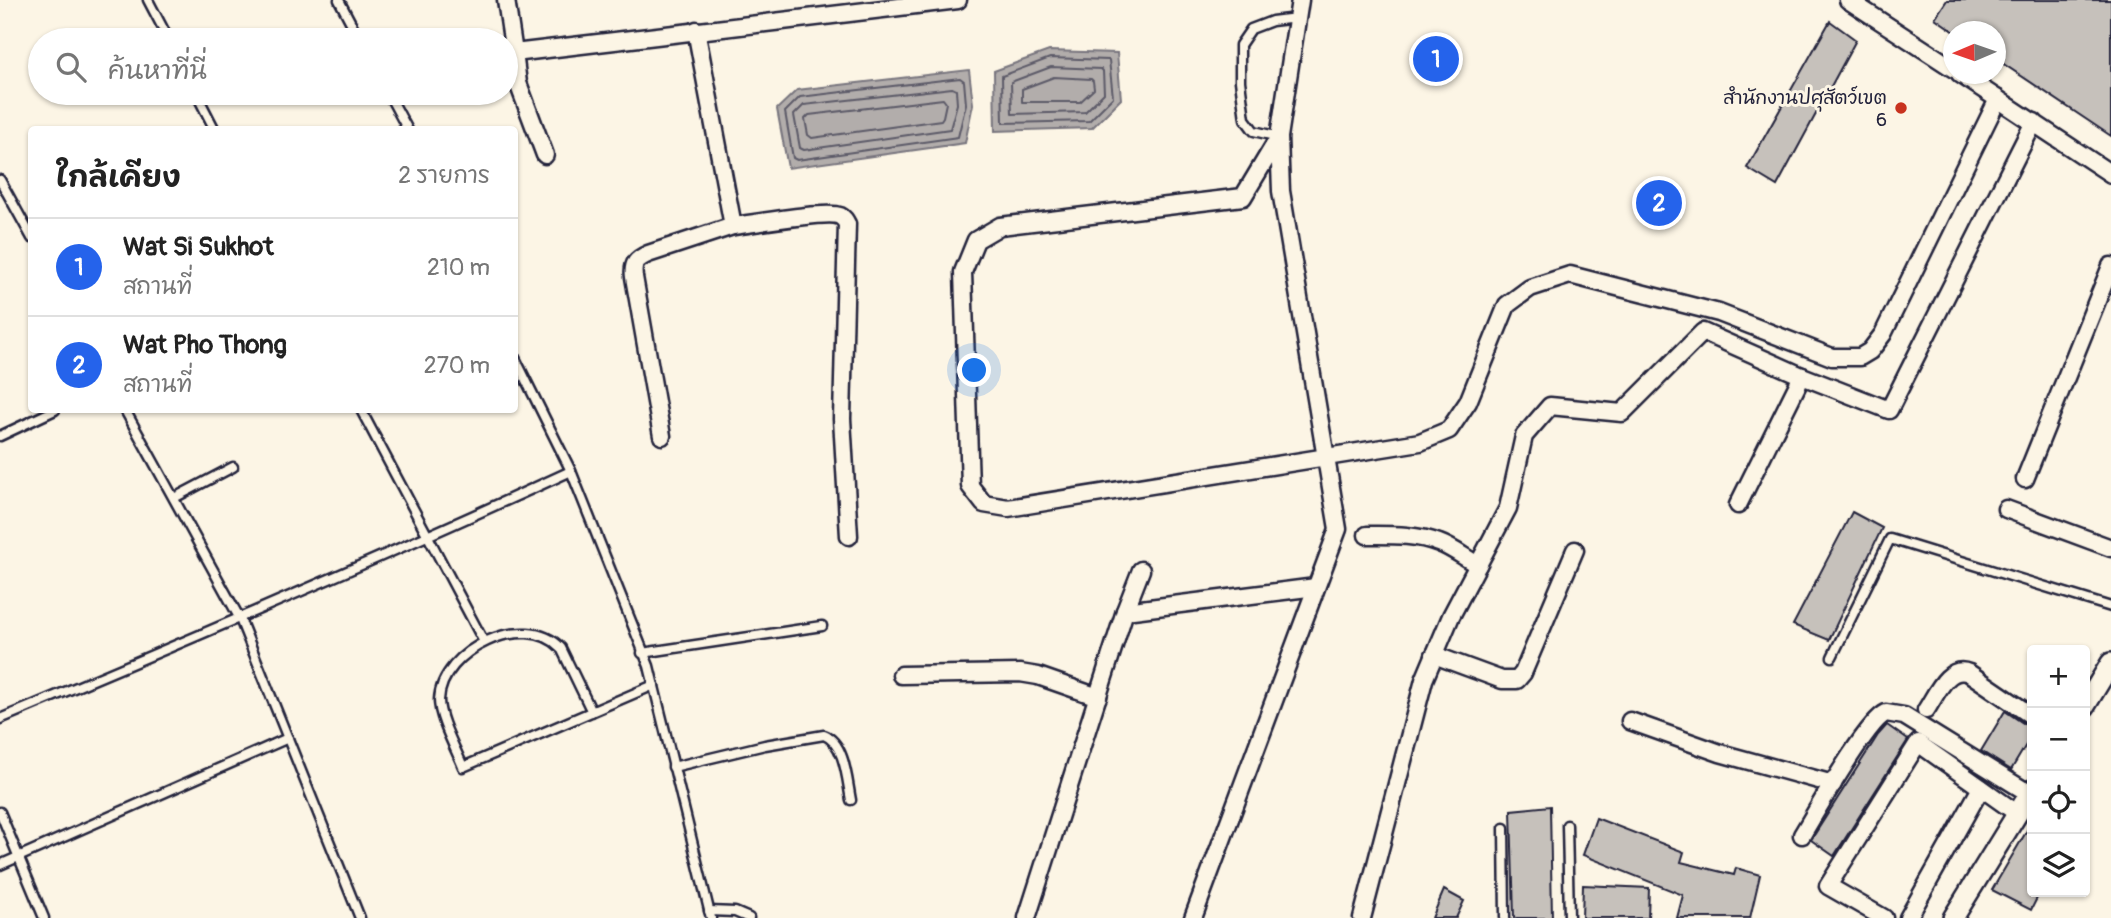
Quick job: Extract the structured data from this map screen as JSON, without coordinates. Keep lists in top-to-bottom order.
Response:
{
  "places": ["สำนักงานปศุสัตว์เขต 6"],
  "north": "left",
  "page": {
    "search": "ค้นหาที่นี่",
    "pins": ["1", "2"],
    "heading": ["ใกล้เคียง", "2 รายการ"],
    "list": [
      {
        "mark": "1",
        "name": "Wat Si Sukhot",
        "note": "สถานที่",
        "value": "210 m"
      },
      {
        "mark": "2",
        "name": "Wat Pho Thong",
        "note": "สถานที่",
        "value": "270 m"
      }
    ],
    "map_buttons": ["+", "−"]
  }
}
